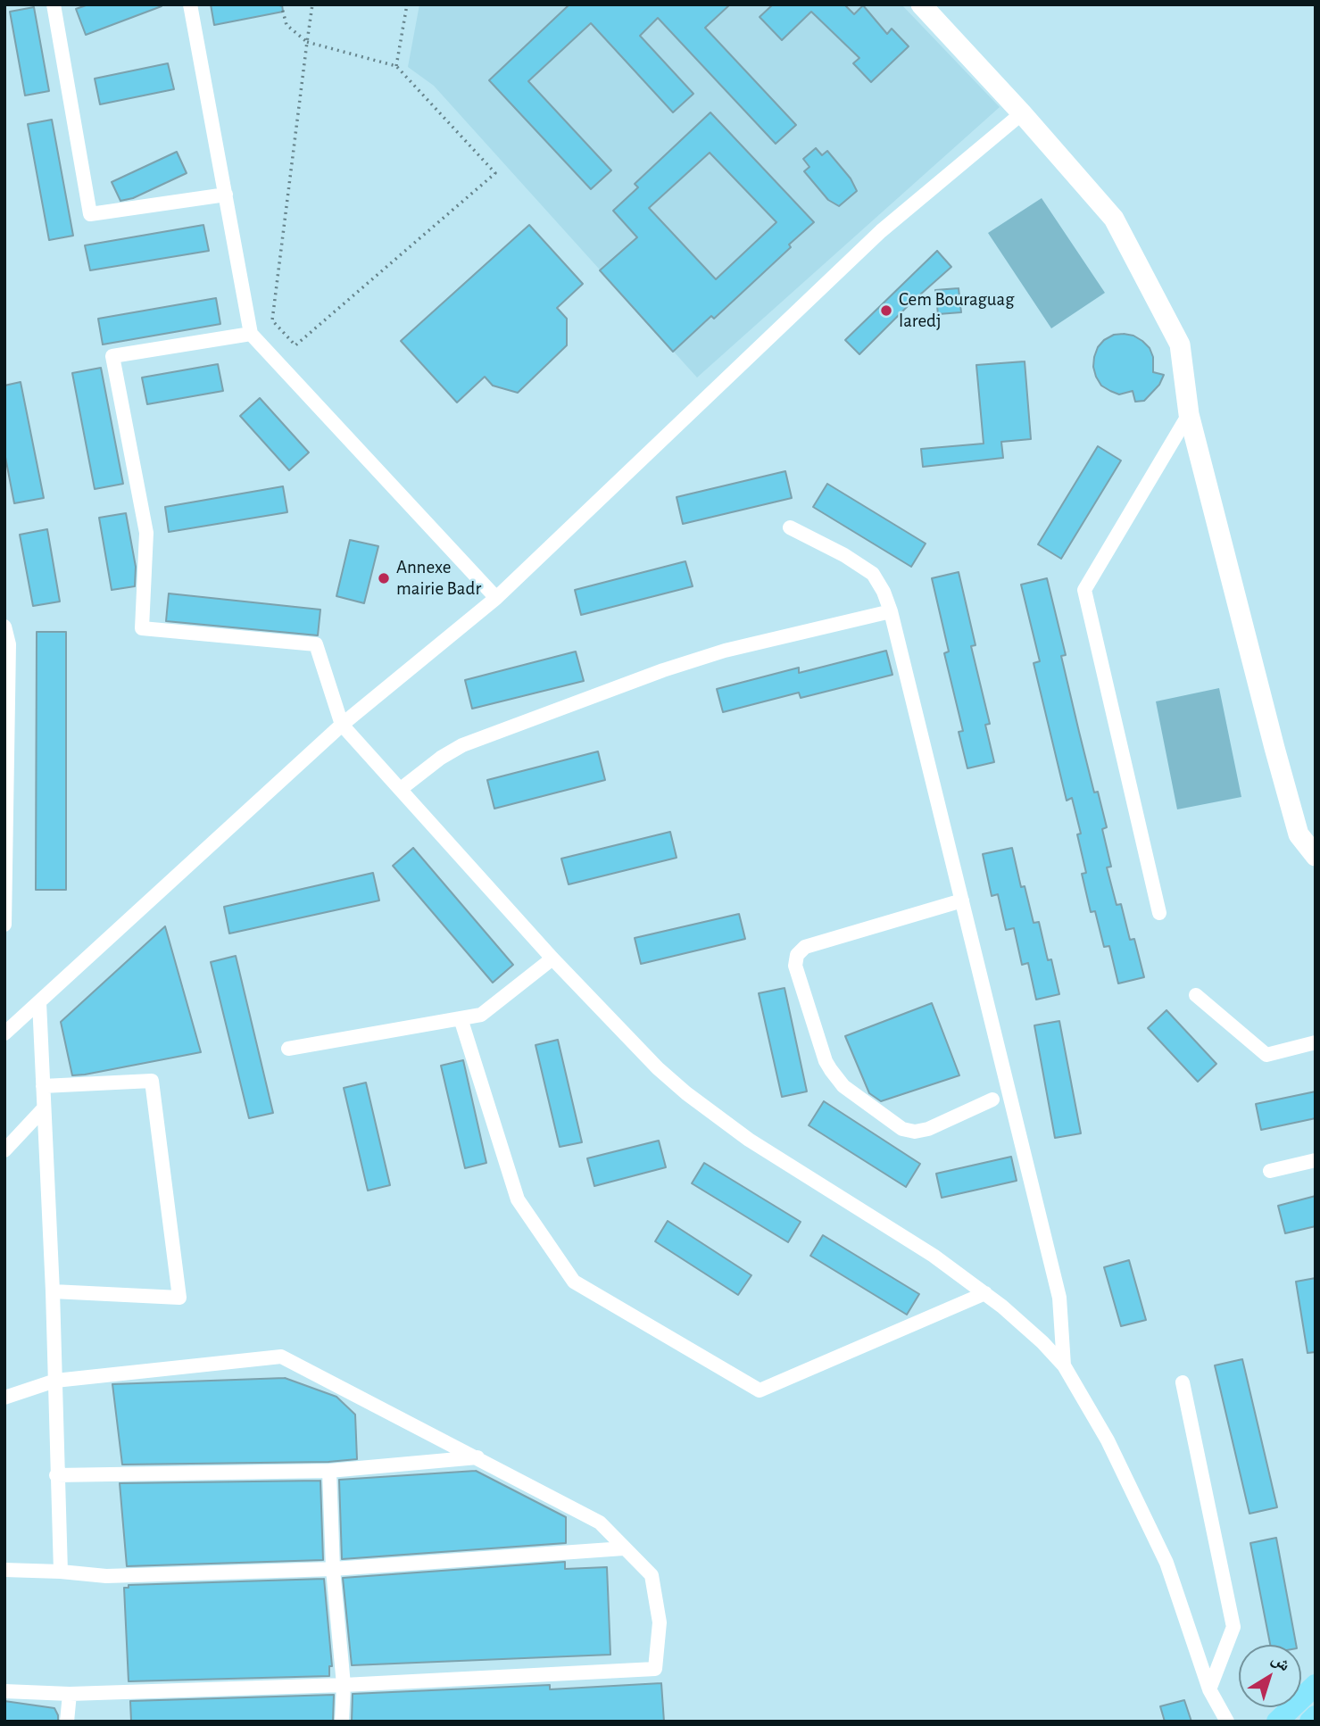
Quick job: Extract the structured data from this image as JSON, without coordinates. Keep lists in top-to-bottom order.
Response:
{
  "places": ["Cem Bouraguag laredj", "Annexe mairie Badr"],
  "north": "top right"
}
